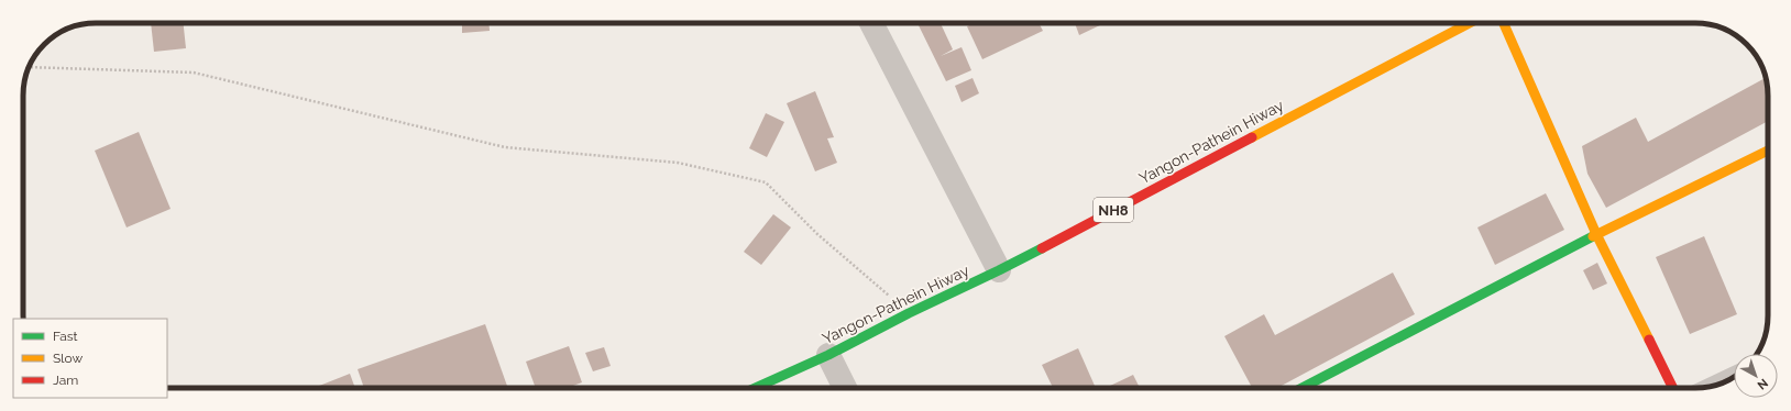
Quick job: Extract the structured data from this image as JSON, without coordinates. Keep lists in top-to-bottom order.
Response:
{
  "streets": {
    "main road": ["Yangon-Pathein Hiway", "NH8"]
  },
  "legend": ["Fast", "Slow", "Jam"],
  "north": "bottom right"
}
